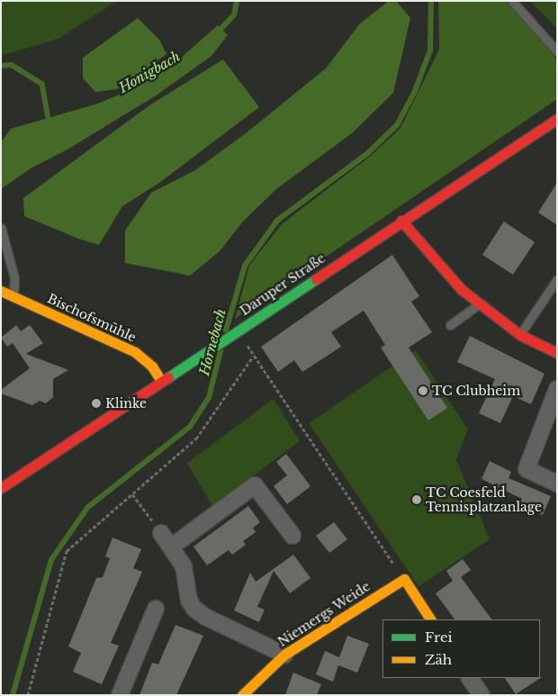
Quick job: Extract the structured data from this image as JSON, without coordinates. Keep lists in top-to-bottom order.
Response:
{
  "streets": {
    "street": ["Daruper Straße", "Bischofsmühle", "Niemergs Weide"]
  },
  "crossings": [
    ["Daruper Straße", "Bischofsmühle"]
  ],
  "water": ["Honigbach", "Hornebach"],
  "places": ["TC Clubheim", "Klinke", "TC Coesfeld Tennisplatzanlage"],
  "legend": ["Frei", "Zäh"]
}
